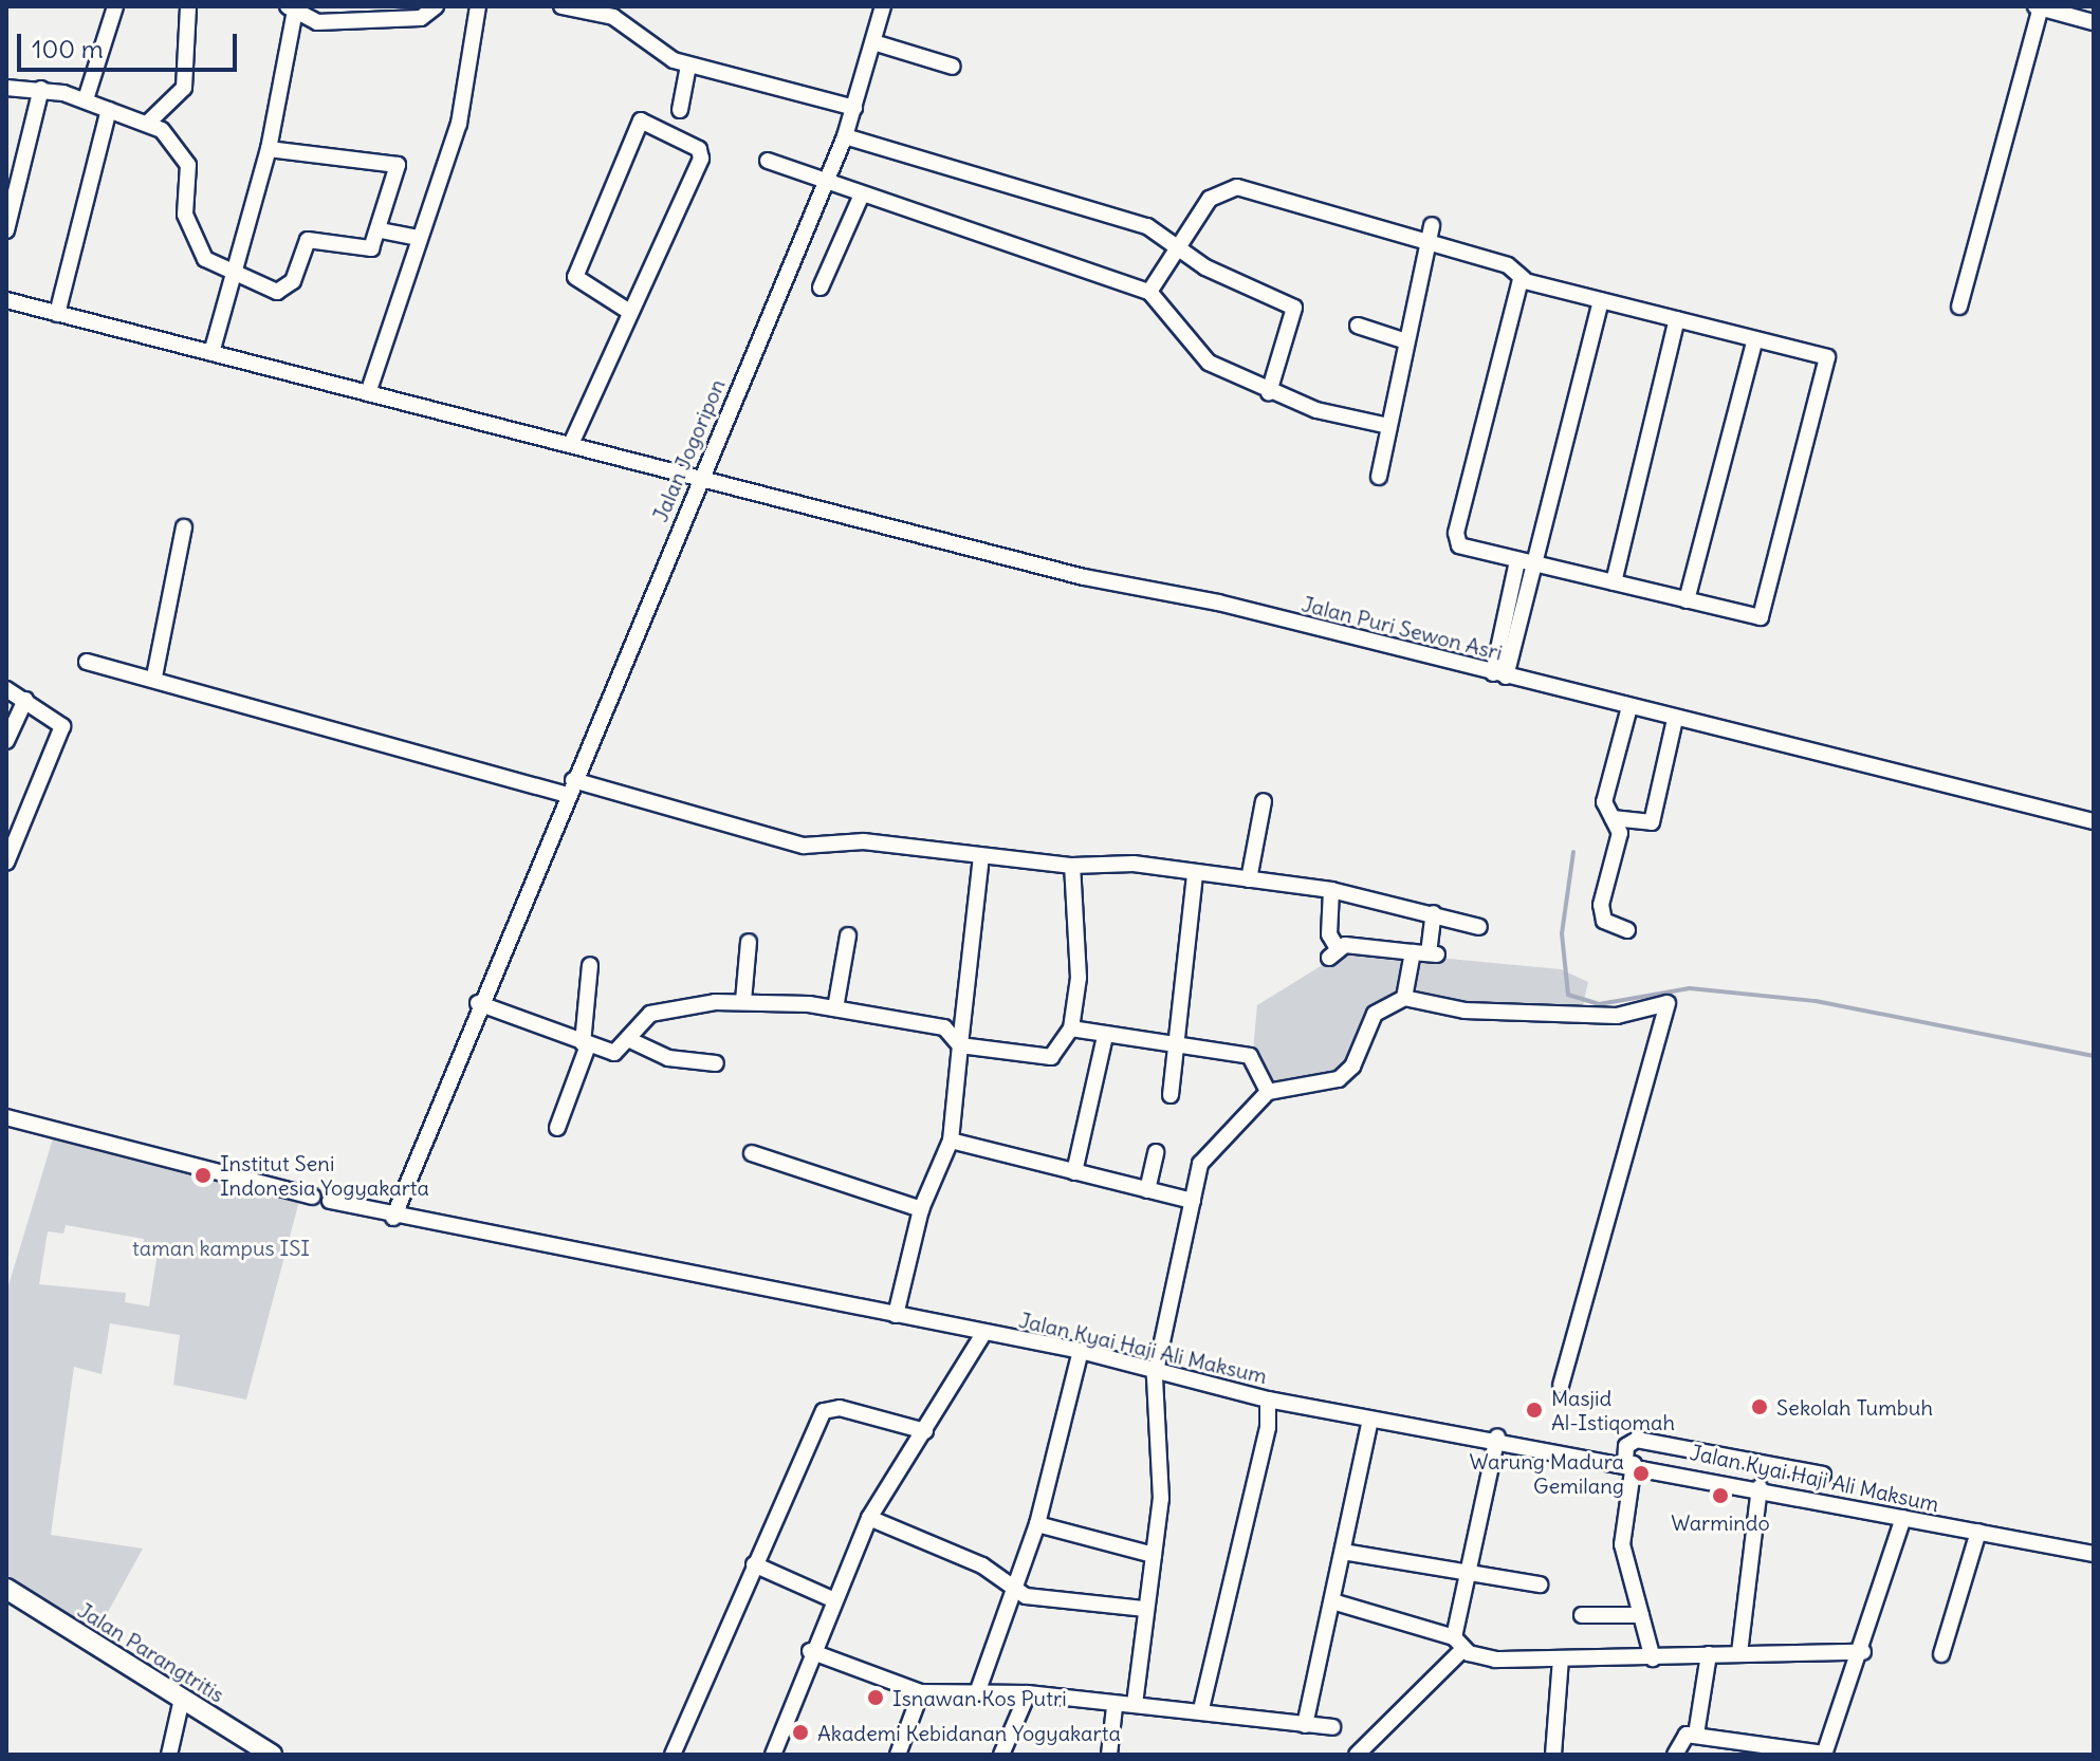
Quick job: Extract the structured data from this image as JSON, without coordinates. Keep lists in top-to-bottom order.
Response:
{
  "streets": {
    "main road": ["Jalan Parangtritis"],
    "street": ["Jalan Jogoripon", "Jalan Puri Sewon Asri", "Jalan Kyai Haji Ali Maksum"]
  },
  "crossings": [
    ["Jalan Jogoripon", "Jalan Puri Sewon Asri"]
  ],
  "parks": ["taman kampus ISI"],
  "places": [
    "Institut Seni Indonesia Yogyakarta",
    "Sekolah Tumbuh",
    "Masjid Al-Istiqomah",
    "Warung Madura Gemilang",
    "Warmindo",
    "Isnawan Kos Putri",
    "Akademi Kebidanan Yogyakarta"
  ],
  "scale_bar": "100 m"
}
